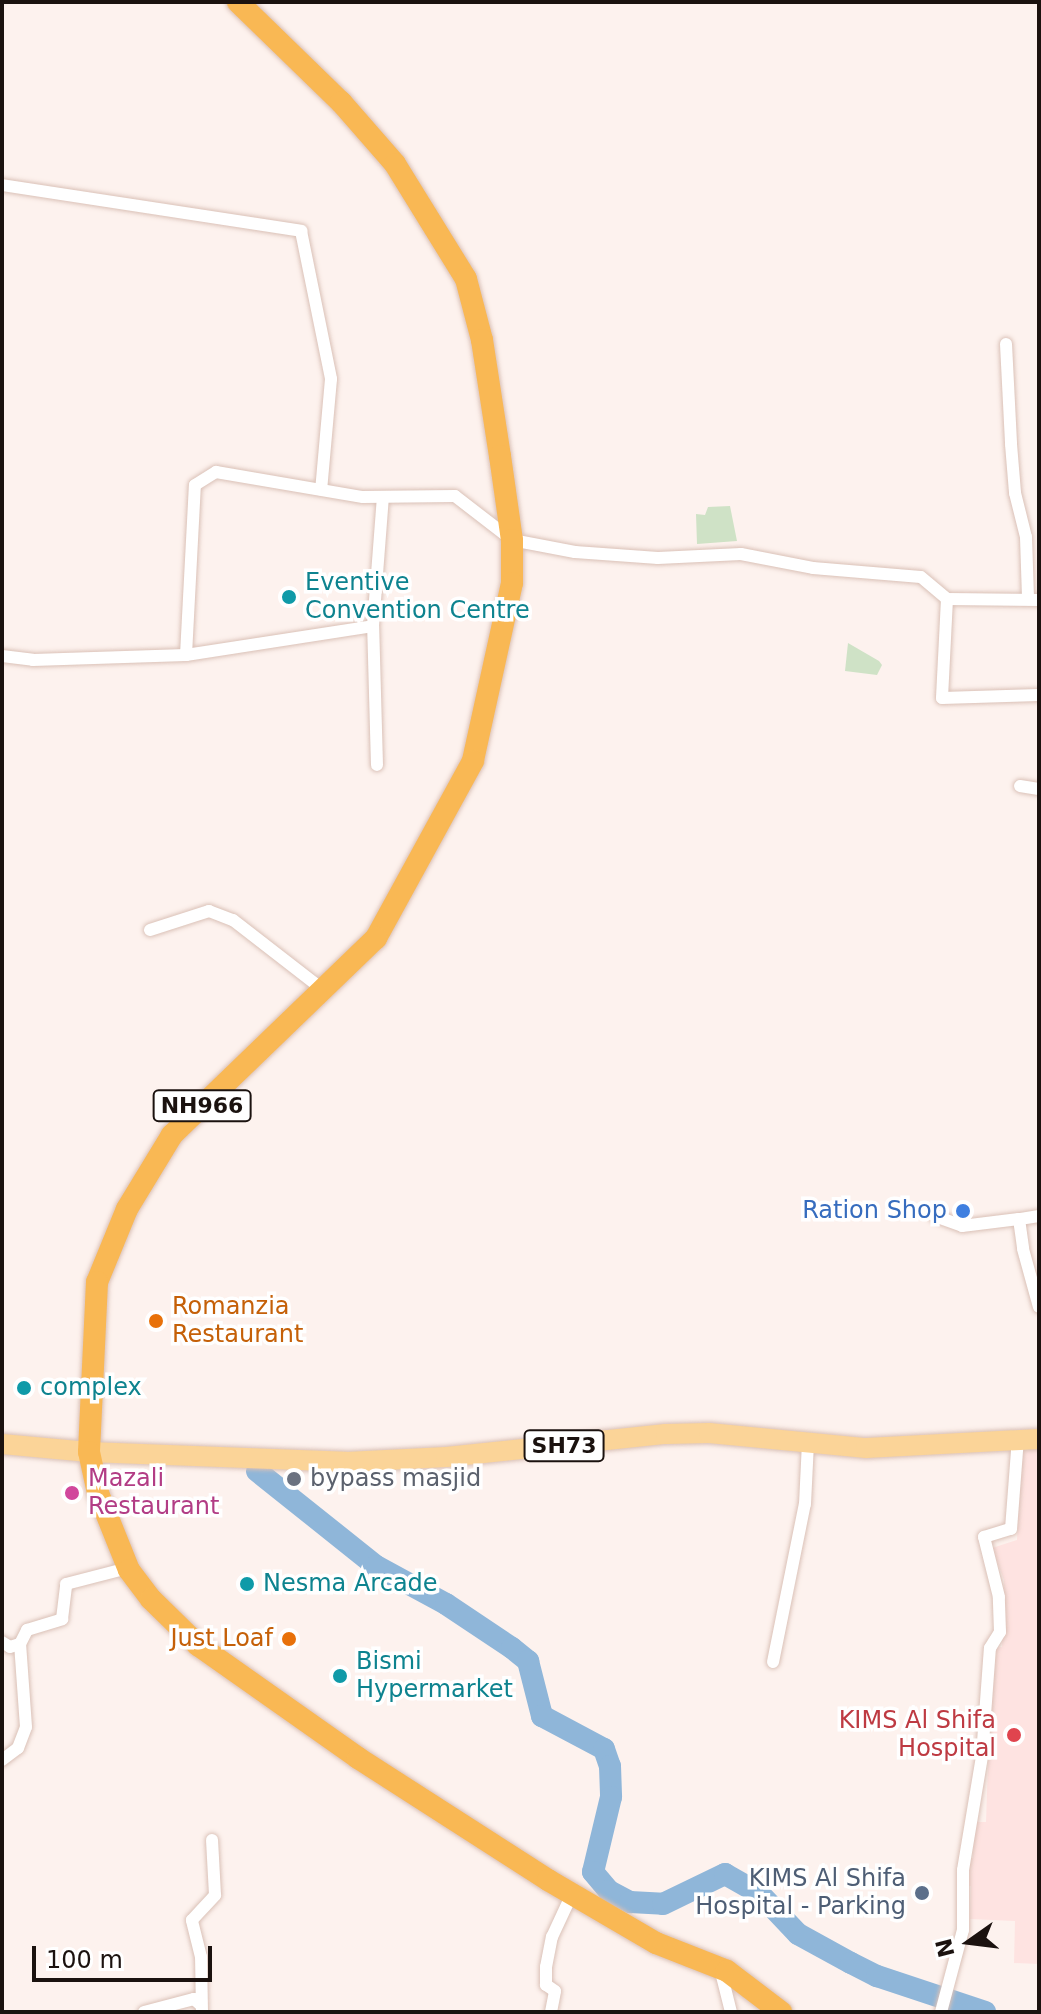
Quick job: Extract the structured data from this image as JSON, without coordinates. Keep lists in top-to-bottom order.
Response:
{
  "streets": {
    "highway": ["NH966"],
    "main road": ["SH73"]
  },
  "crossings": [
    ["NH966", "SH73"]
  ],
  "places": [
    "Eventive Convention Centre",
    "Ration Shop",
    "Romanzia Restaurant",
    "complex",
    "bypass masjid",
    "Mazali Restaurant",
    "Nesma Arcade",
    "Just Loaf",
    "Bismi Hypermarket",
    "KIMS Al Shifa Hospital",
    "KIMS Al Shifa Hospital - Parking"
  ],
  "scale_bar": "100 m",
  "north": "left"
}
